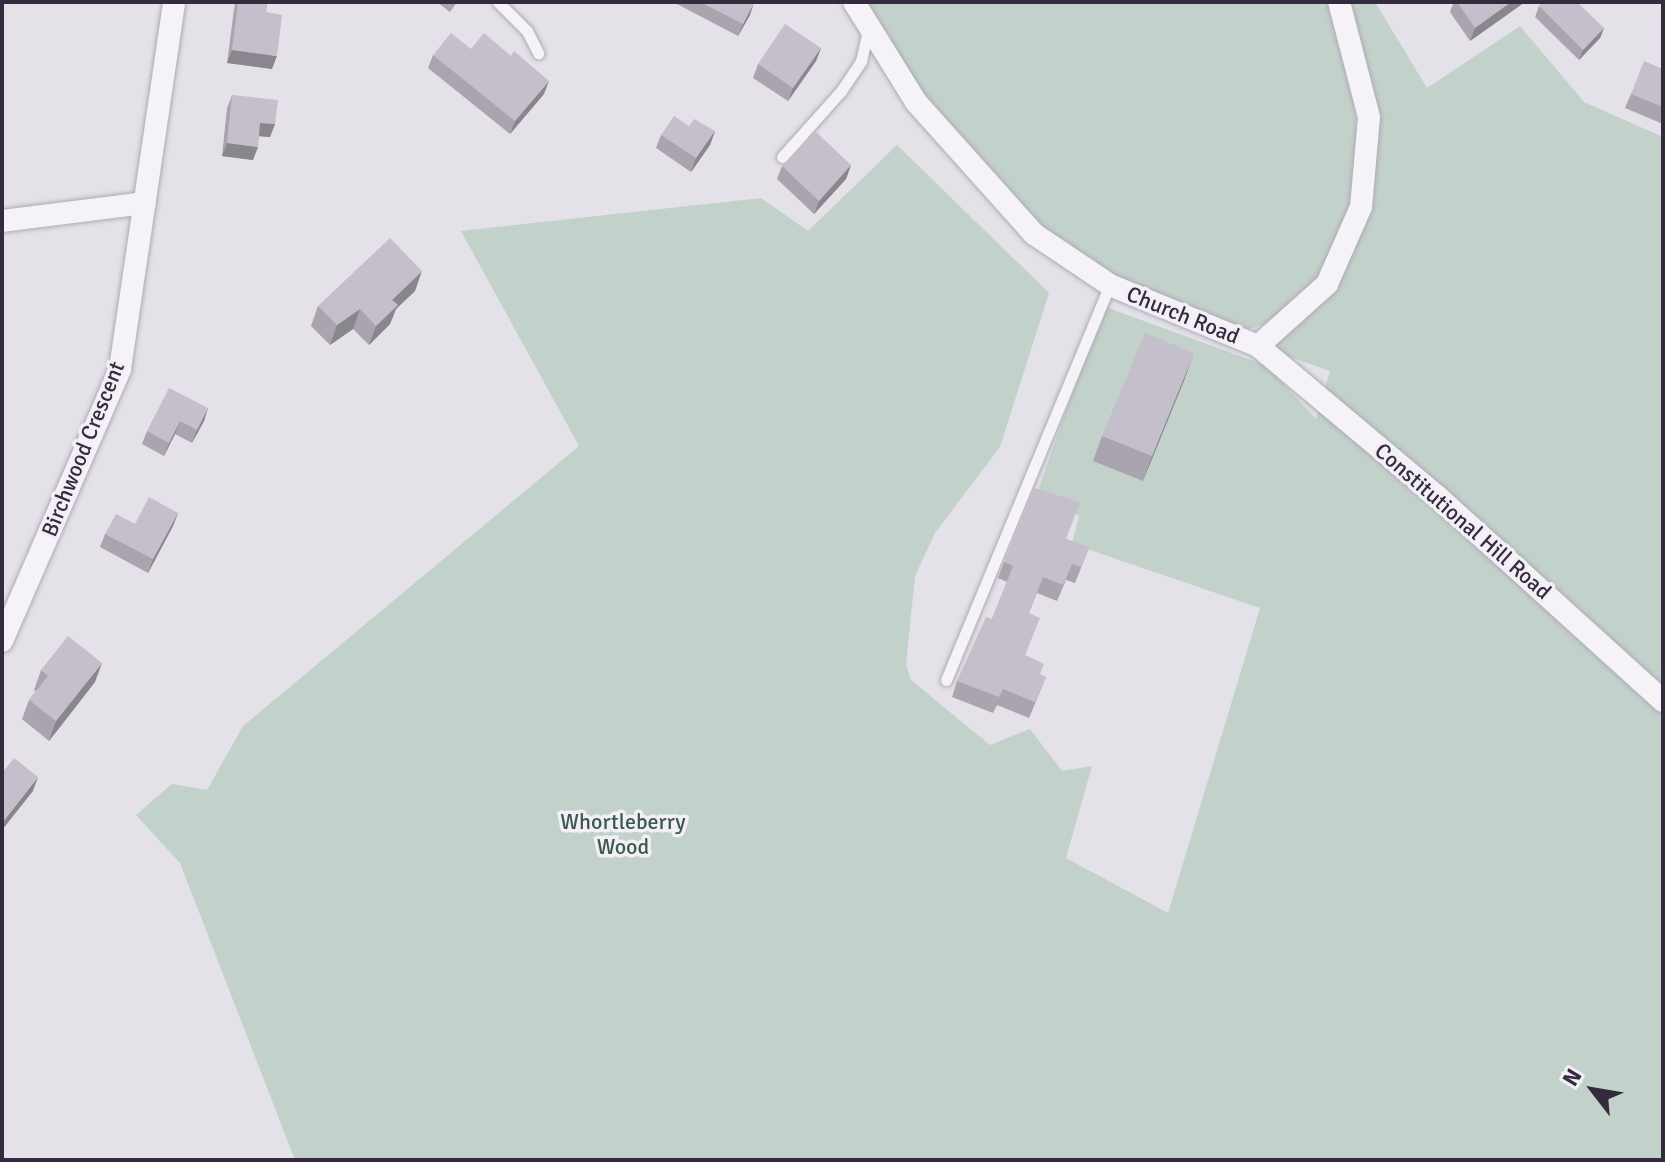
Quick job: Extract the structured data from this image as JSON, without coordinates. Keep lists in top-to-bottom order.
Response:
{
  "streets": {
    "street": ["Church Road", "Birchwood Crescent", "Constitutional Hill Road"]
  },
  "crossings": [
    ["Church Road", "Constitutional Hill Road"]
  ],
  "parks": ["Whortleberry Wood"],
  "north": "top left"
}
